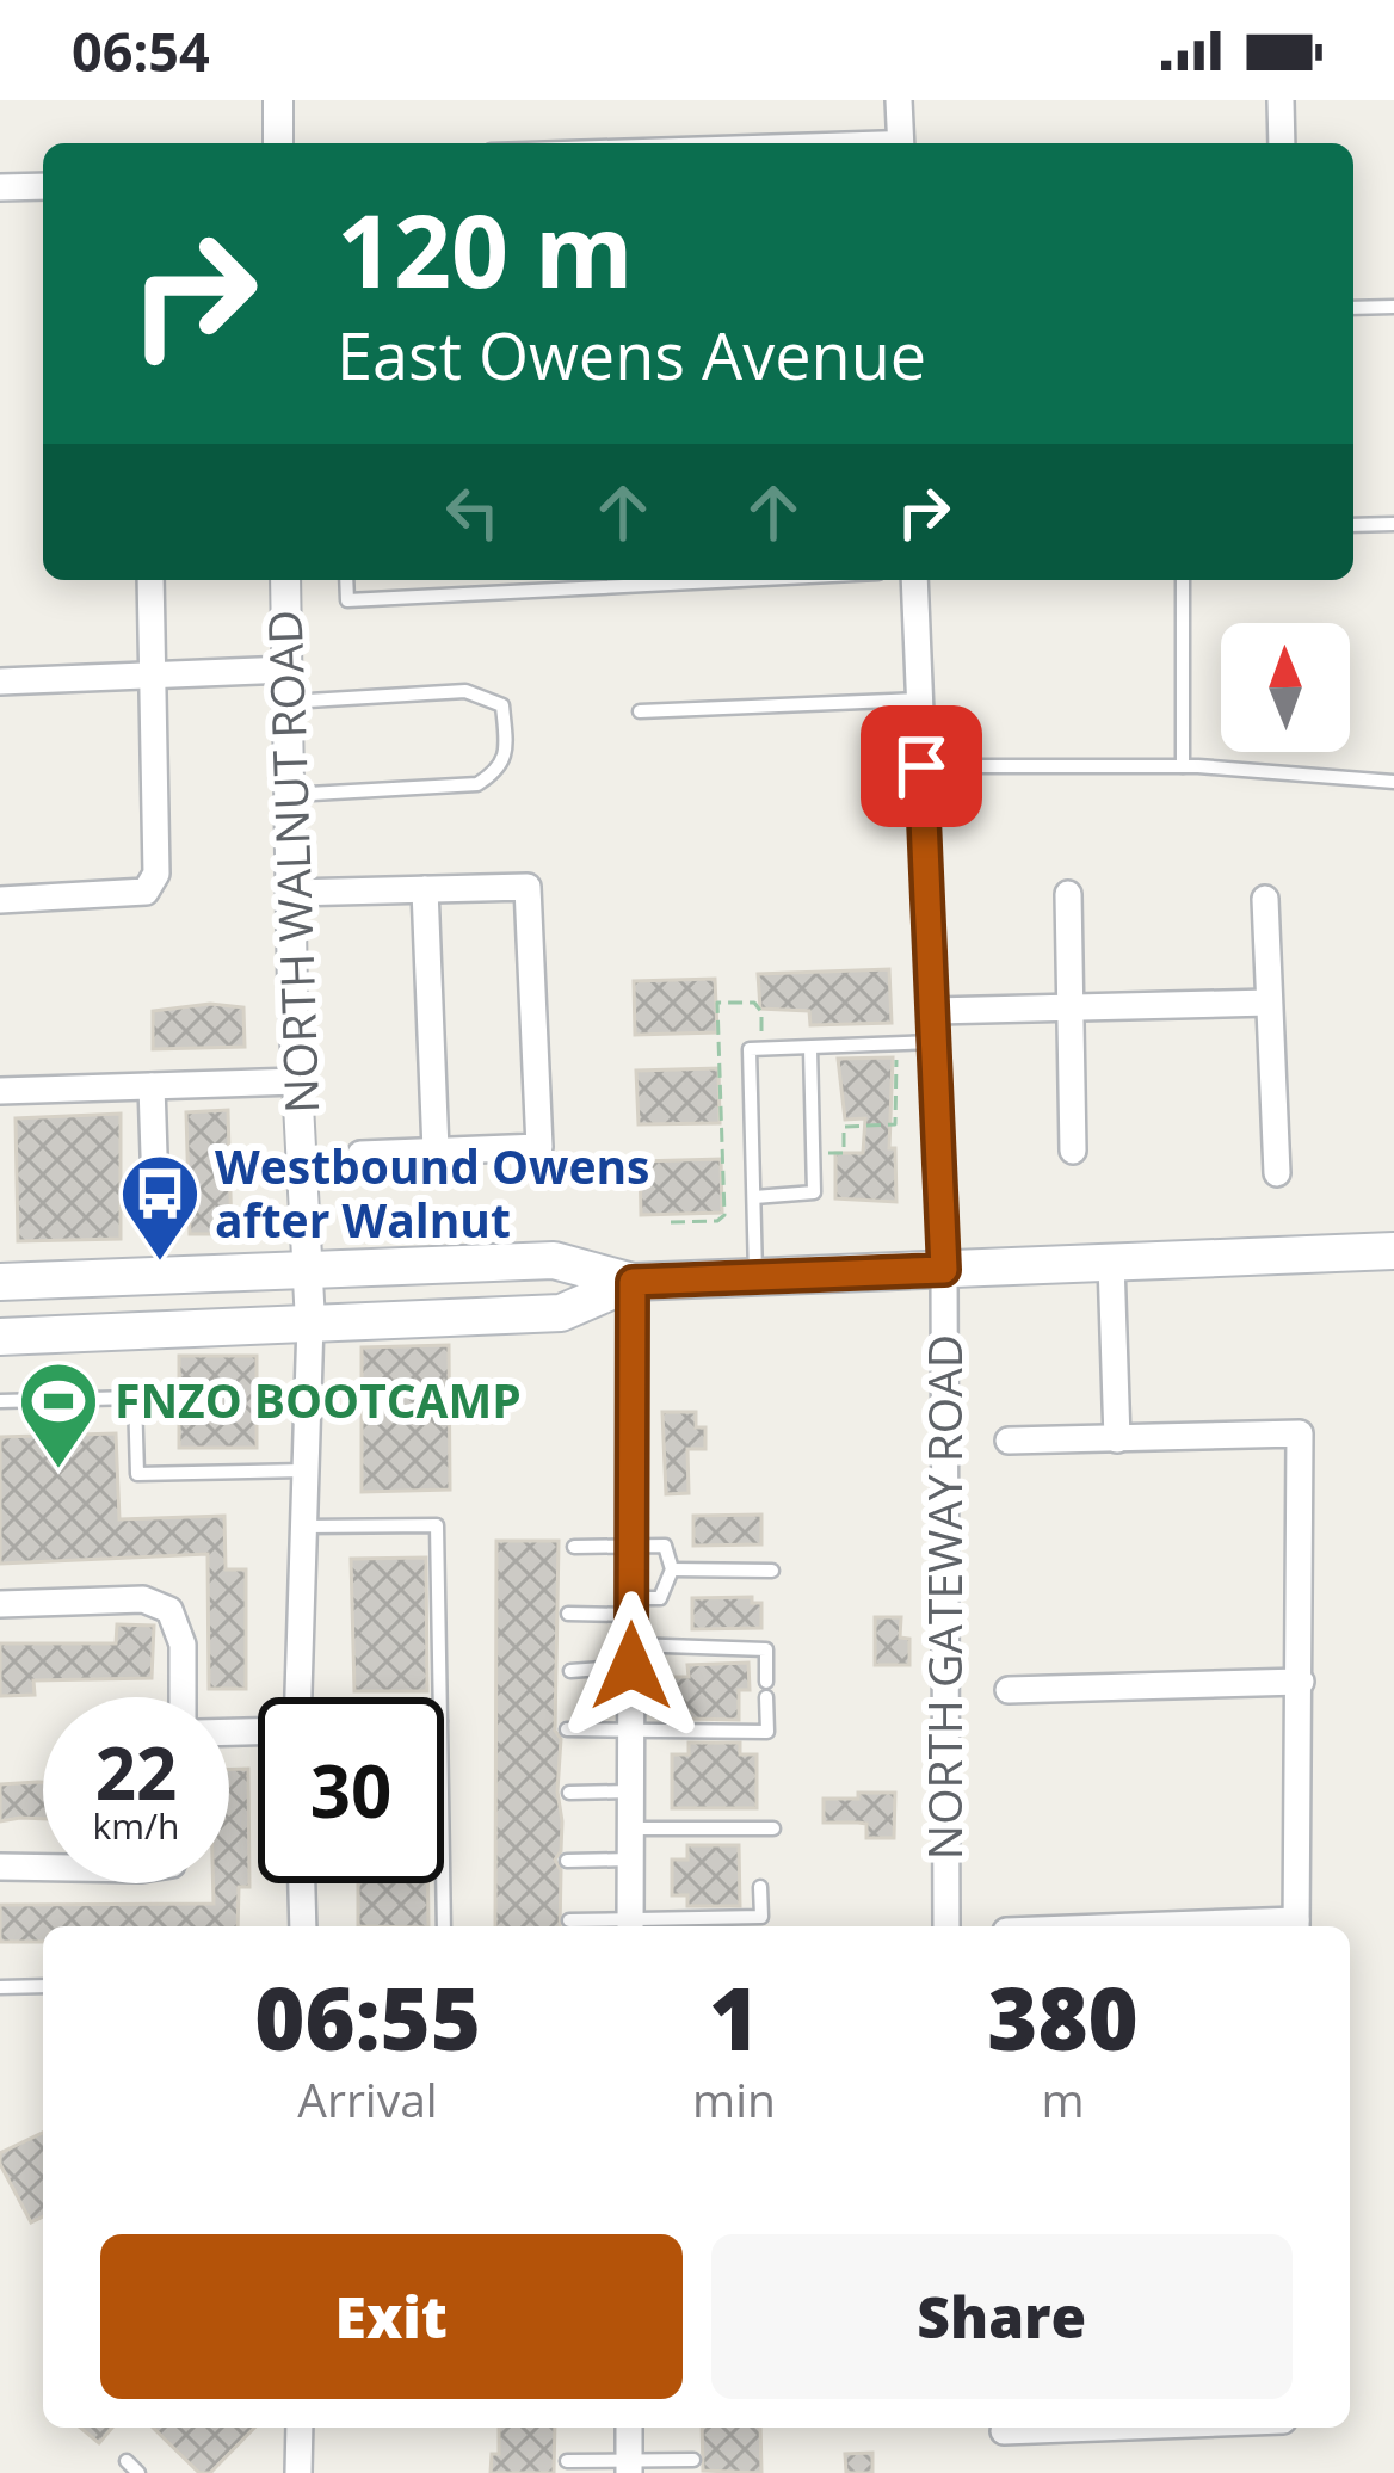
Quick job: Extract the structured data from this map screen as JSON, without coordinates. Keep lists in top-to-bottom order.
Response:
{
  "streets": {
    "street": ["NORTH WALNUT ROAD", "NORTH GATEWAY ROAD"]
  },
  "places": {
    "bus stop": ["Westbound Owens after Walnut"],
    "sports": ["FNZO BOOTCAMP"]
  },
  "north": "top",
  "page": {
    "status": "06:54",
    "turn": ["120 m", "East Owens Avenue"],
    "speed": "22 km/h",
    "limit": "30",
    "eta": [
      "06:55",
      "Arrival",
      "1",
      "min",
      "380",
      "m"
    ],
    "buttons": ["Exit", "Share"]
  }
}
